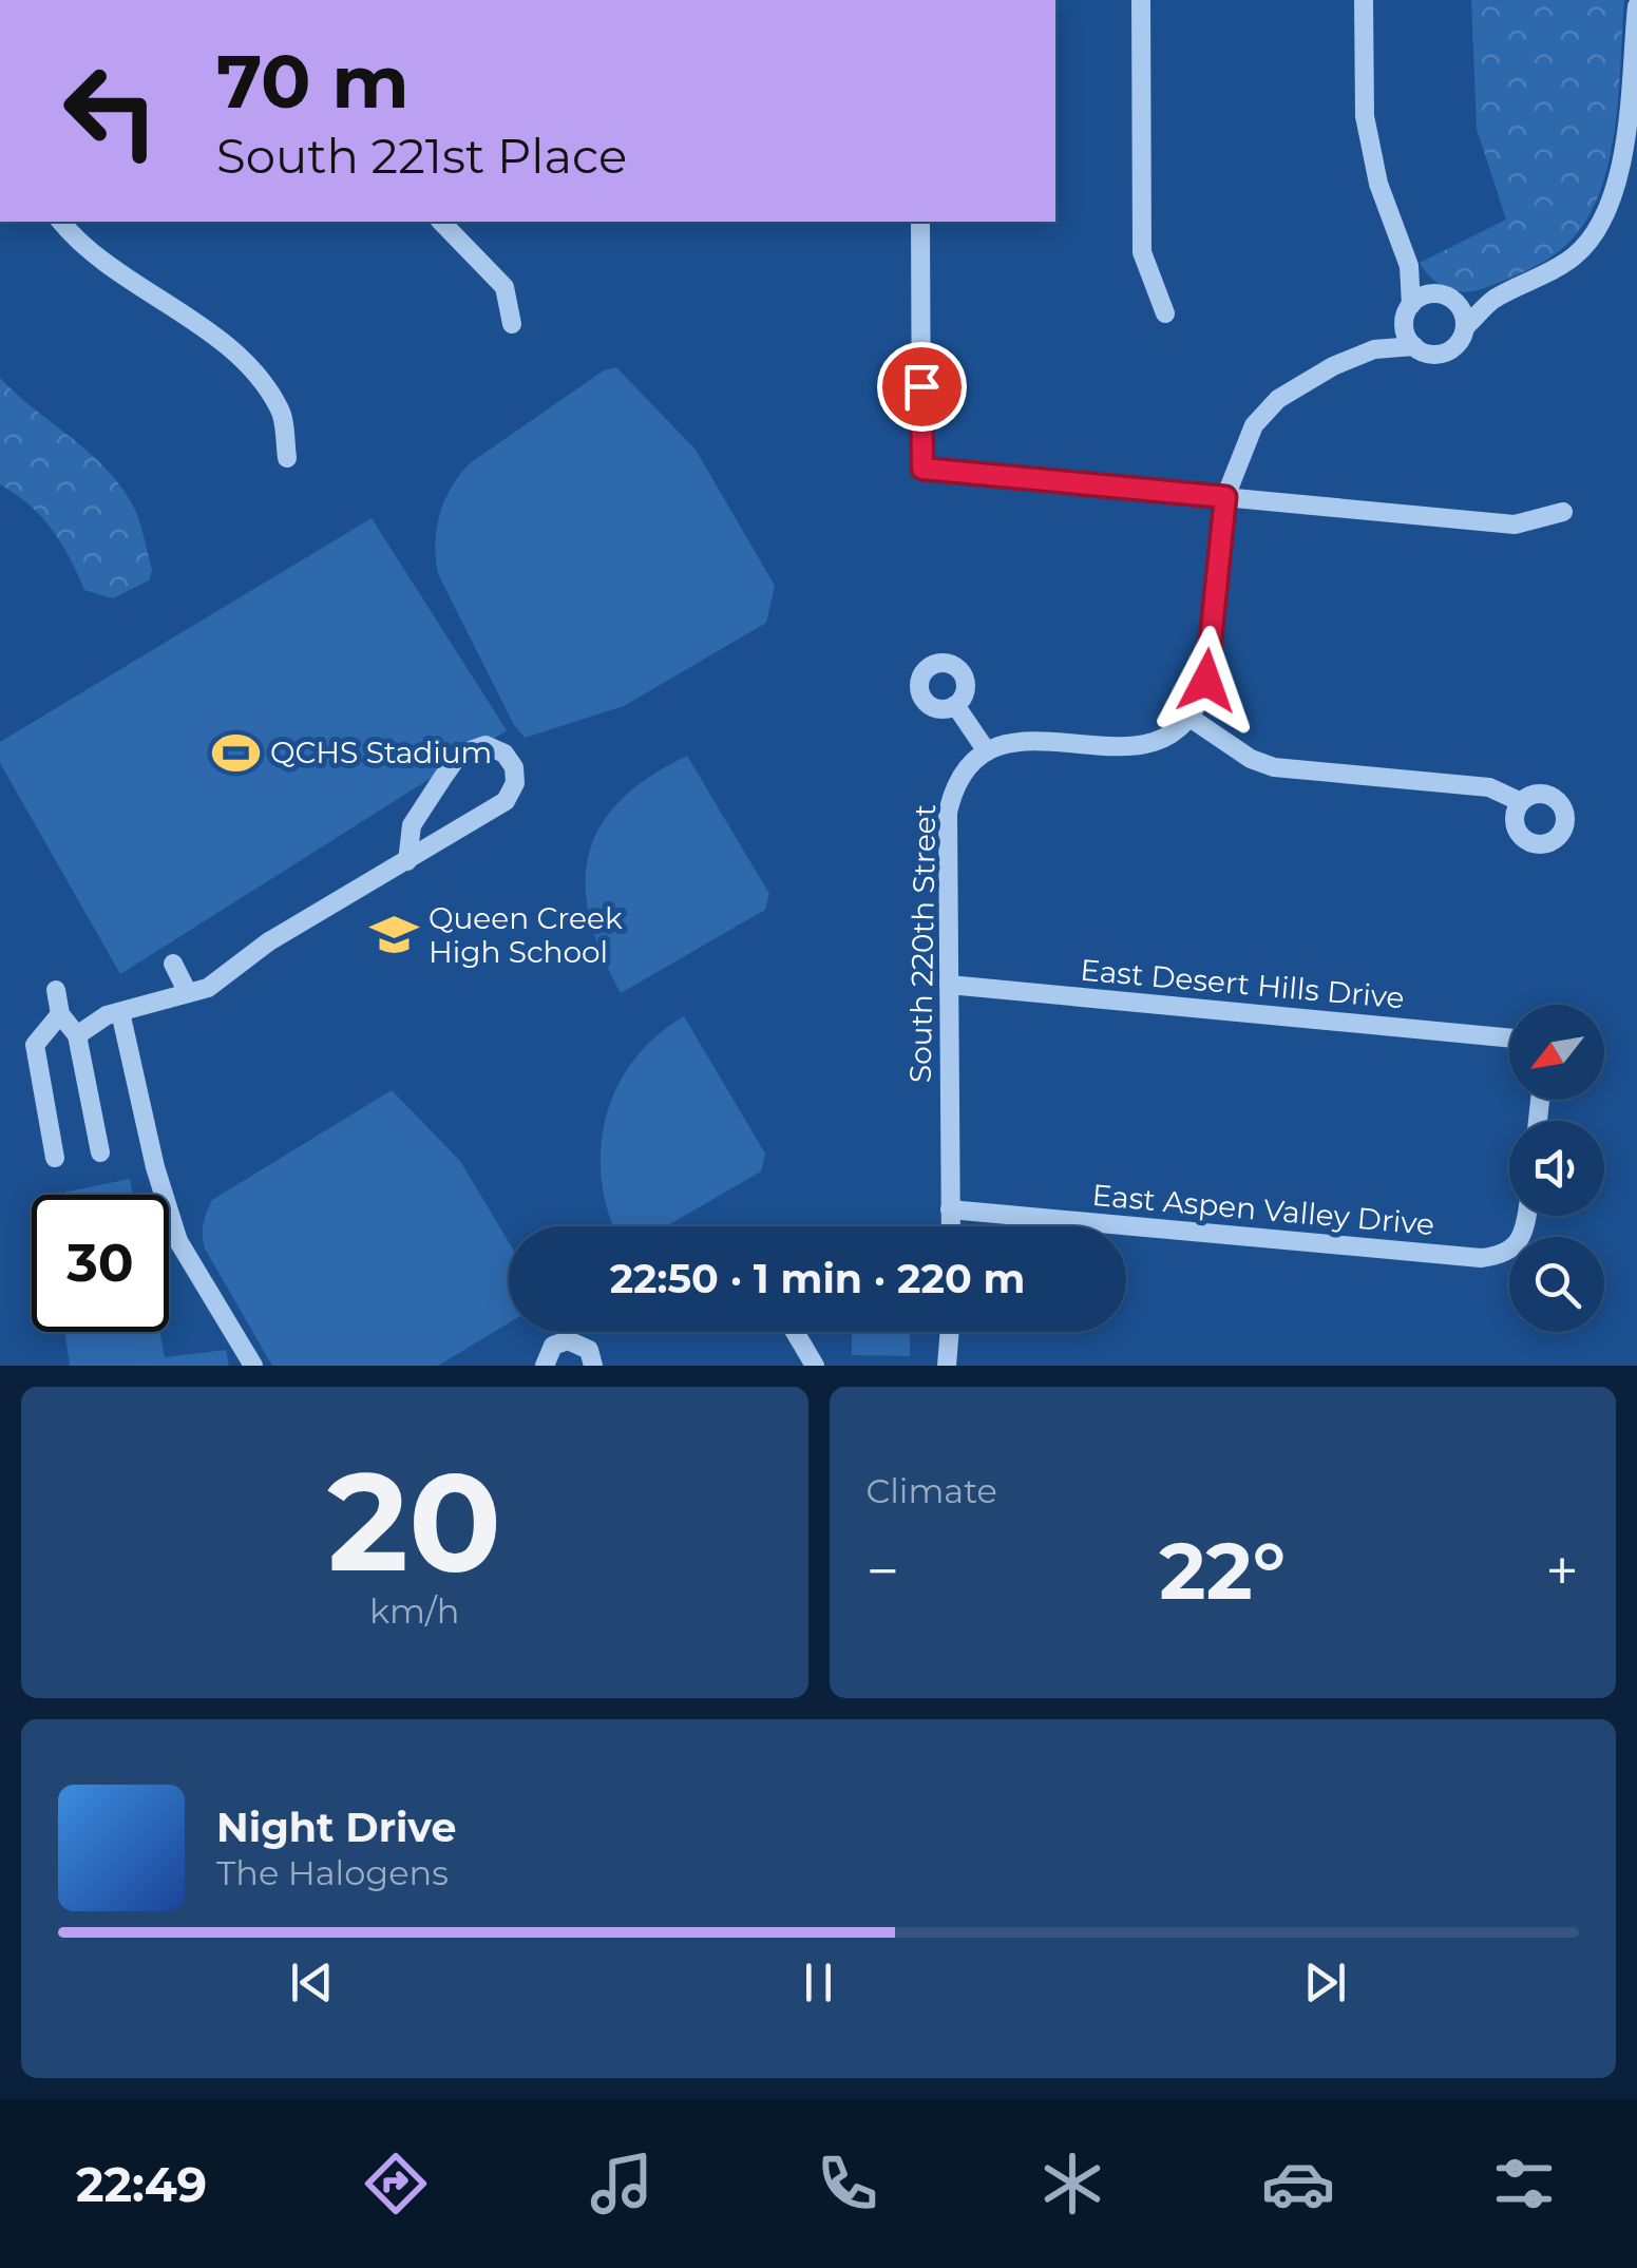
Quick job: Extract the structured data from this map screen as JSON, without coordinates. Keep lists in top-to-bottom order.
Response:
{
  "streets": {
    "street": ["South 220th Street", "East Desert Hills Drive", "East Aspen Valley Drive"]
  },
  "crossings": [
    ["South 220th Street", "East Desert Hills Drive"],
    ["South 220th Street", "East Aspen Valley Drive"]
  ],
  "places": {
    "sports": ["QCHS Stadium"],
    "school or university": ["Queen Creek High School"]
  },
  "north": "bottom left",
  "page": {
    "turn": ["70 m", "South 221st Place"],
    "limit": "30",
    "trip": "22:50 · 1 min · 220 m",
    "tile": [
      ["20", "km/h"],
      "Climate"
    ],
    "heat": ["−", "22°", "+"],
    "song": ["Night Drive", "The Halogens"],
    "tabs": "22:49"
  }
}
